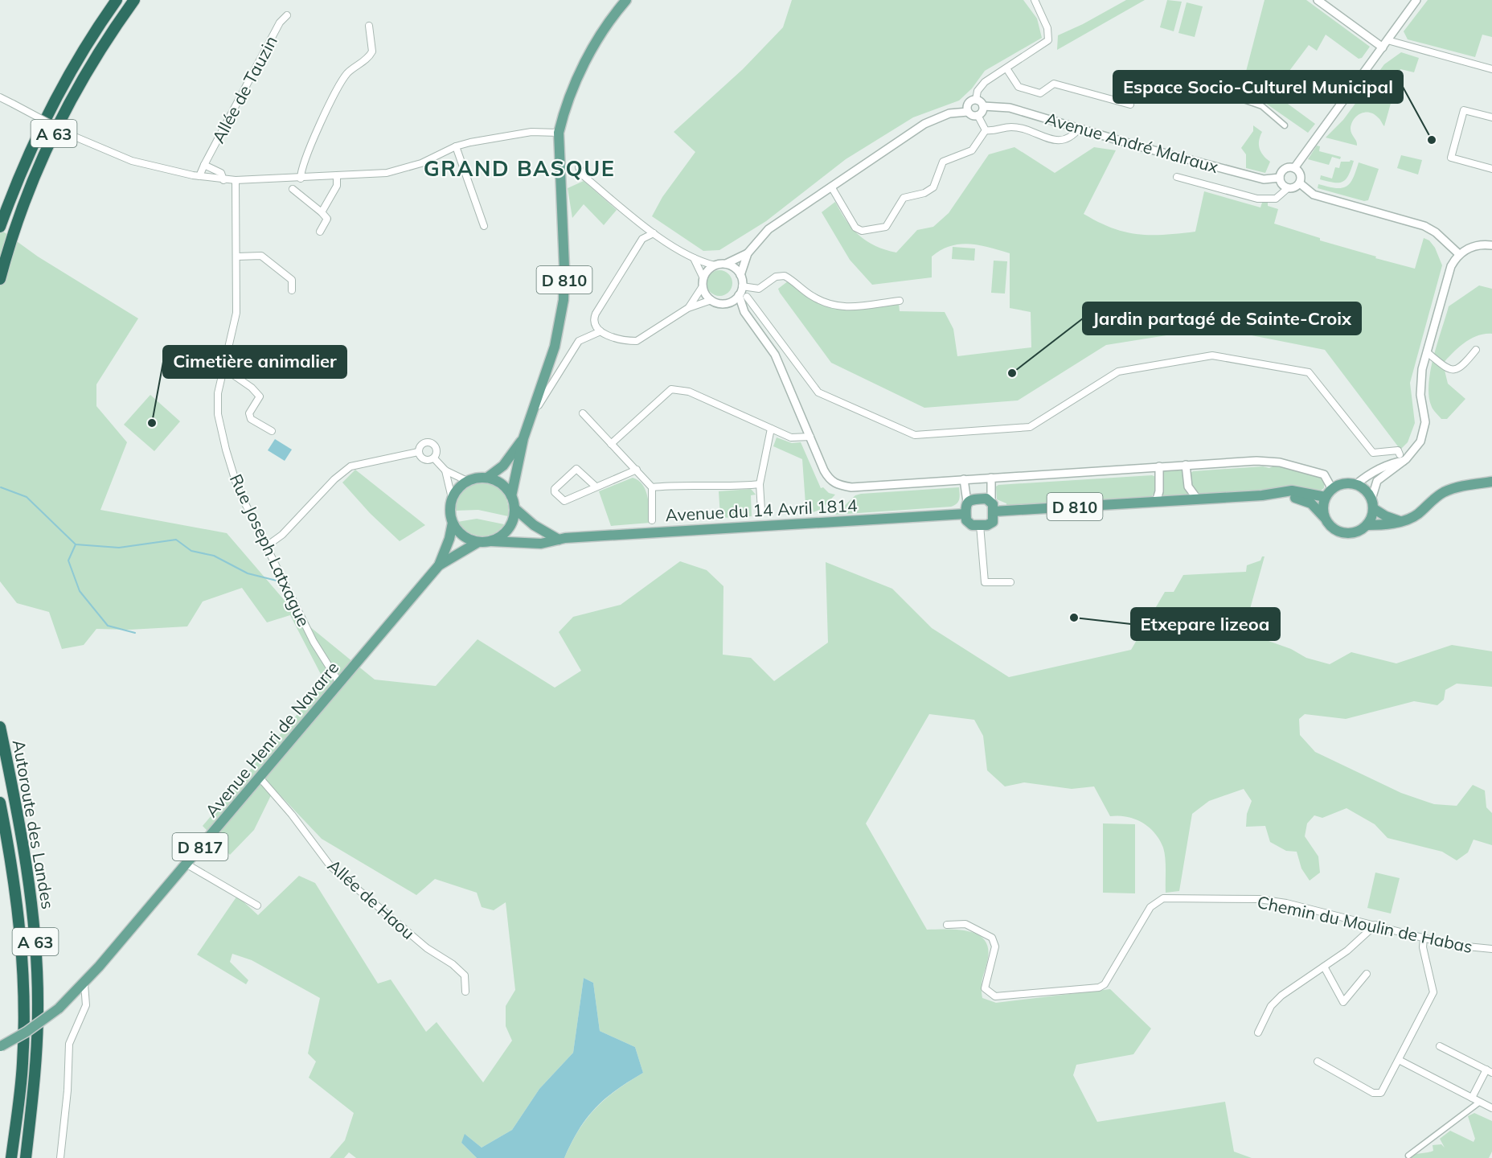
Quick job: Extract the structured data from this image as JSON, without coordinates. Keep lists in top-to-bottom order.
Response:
{
  "streets": {
    "highway": ["A 63", "Autoroute des Landes"],
    "main road": [
      "D 810",
      "Avenue du 14 Avril 1814",
      "Avenue Henri de Navarre",
      "D 817"
    ],
    "street": [
      "Allée de Tauzin",
      "Avenue André Malraux",
      "Rue Joseph Latxague",
      "Allée de Haou",
      "Chemin du Moulin de Habas"
    ]
  },
  "crossings": [
    ["D 810", "Avenue du 14 Avril 1814"],
    ["D 810", "Avenue Henri de Navarre"],
    ["Avenue du 14 Avril 1814", "Avenue Henri de Navarre"],
    ["Rue Joseph Latxague", "Avenue Henri de Navarre"],
    ["Avenue Henri de Navarre", "Allée de Haou"]
  ],
  "districts": ["GRAND BASQUE"],
  "places": [
    "Espace Socio-Culturel Municipal",
    "Jardin partagé de Sainte-Croix",
    "Cimetière animalier",
    "Etxepare lizeoa"
  ]
}
